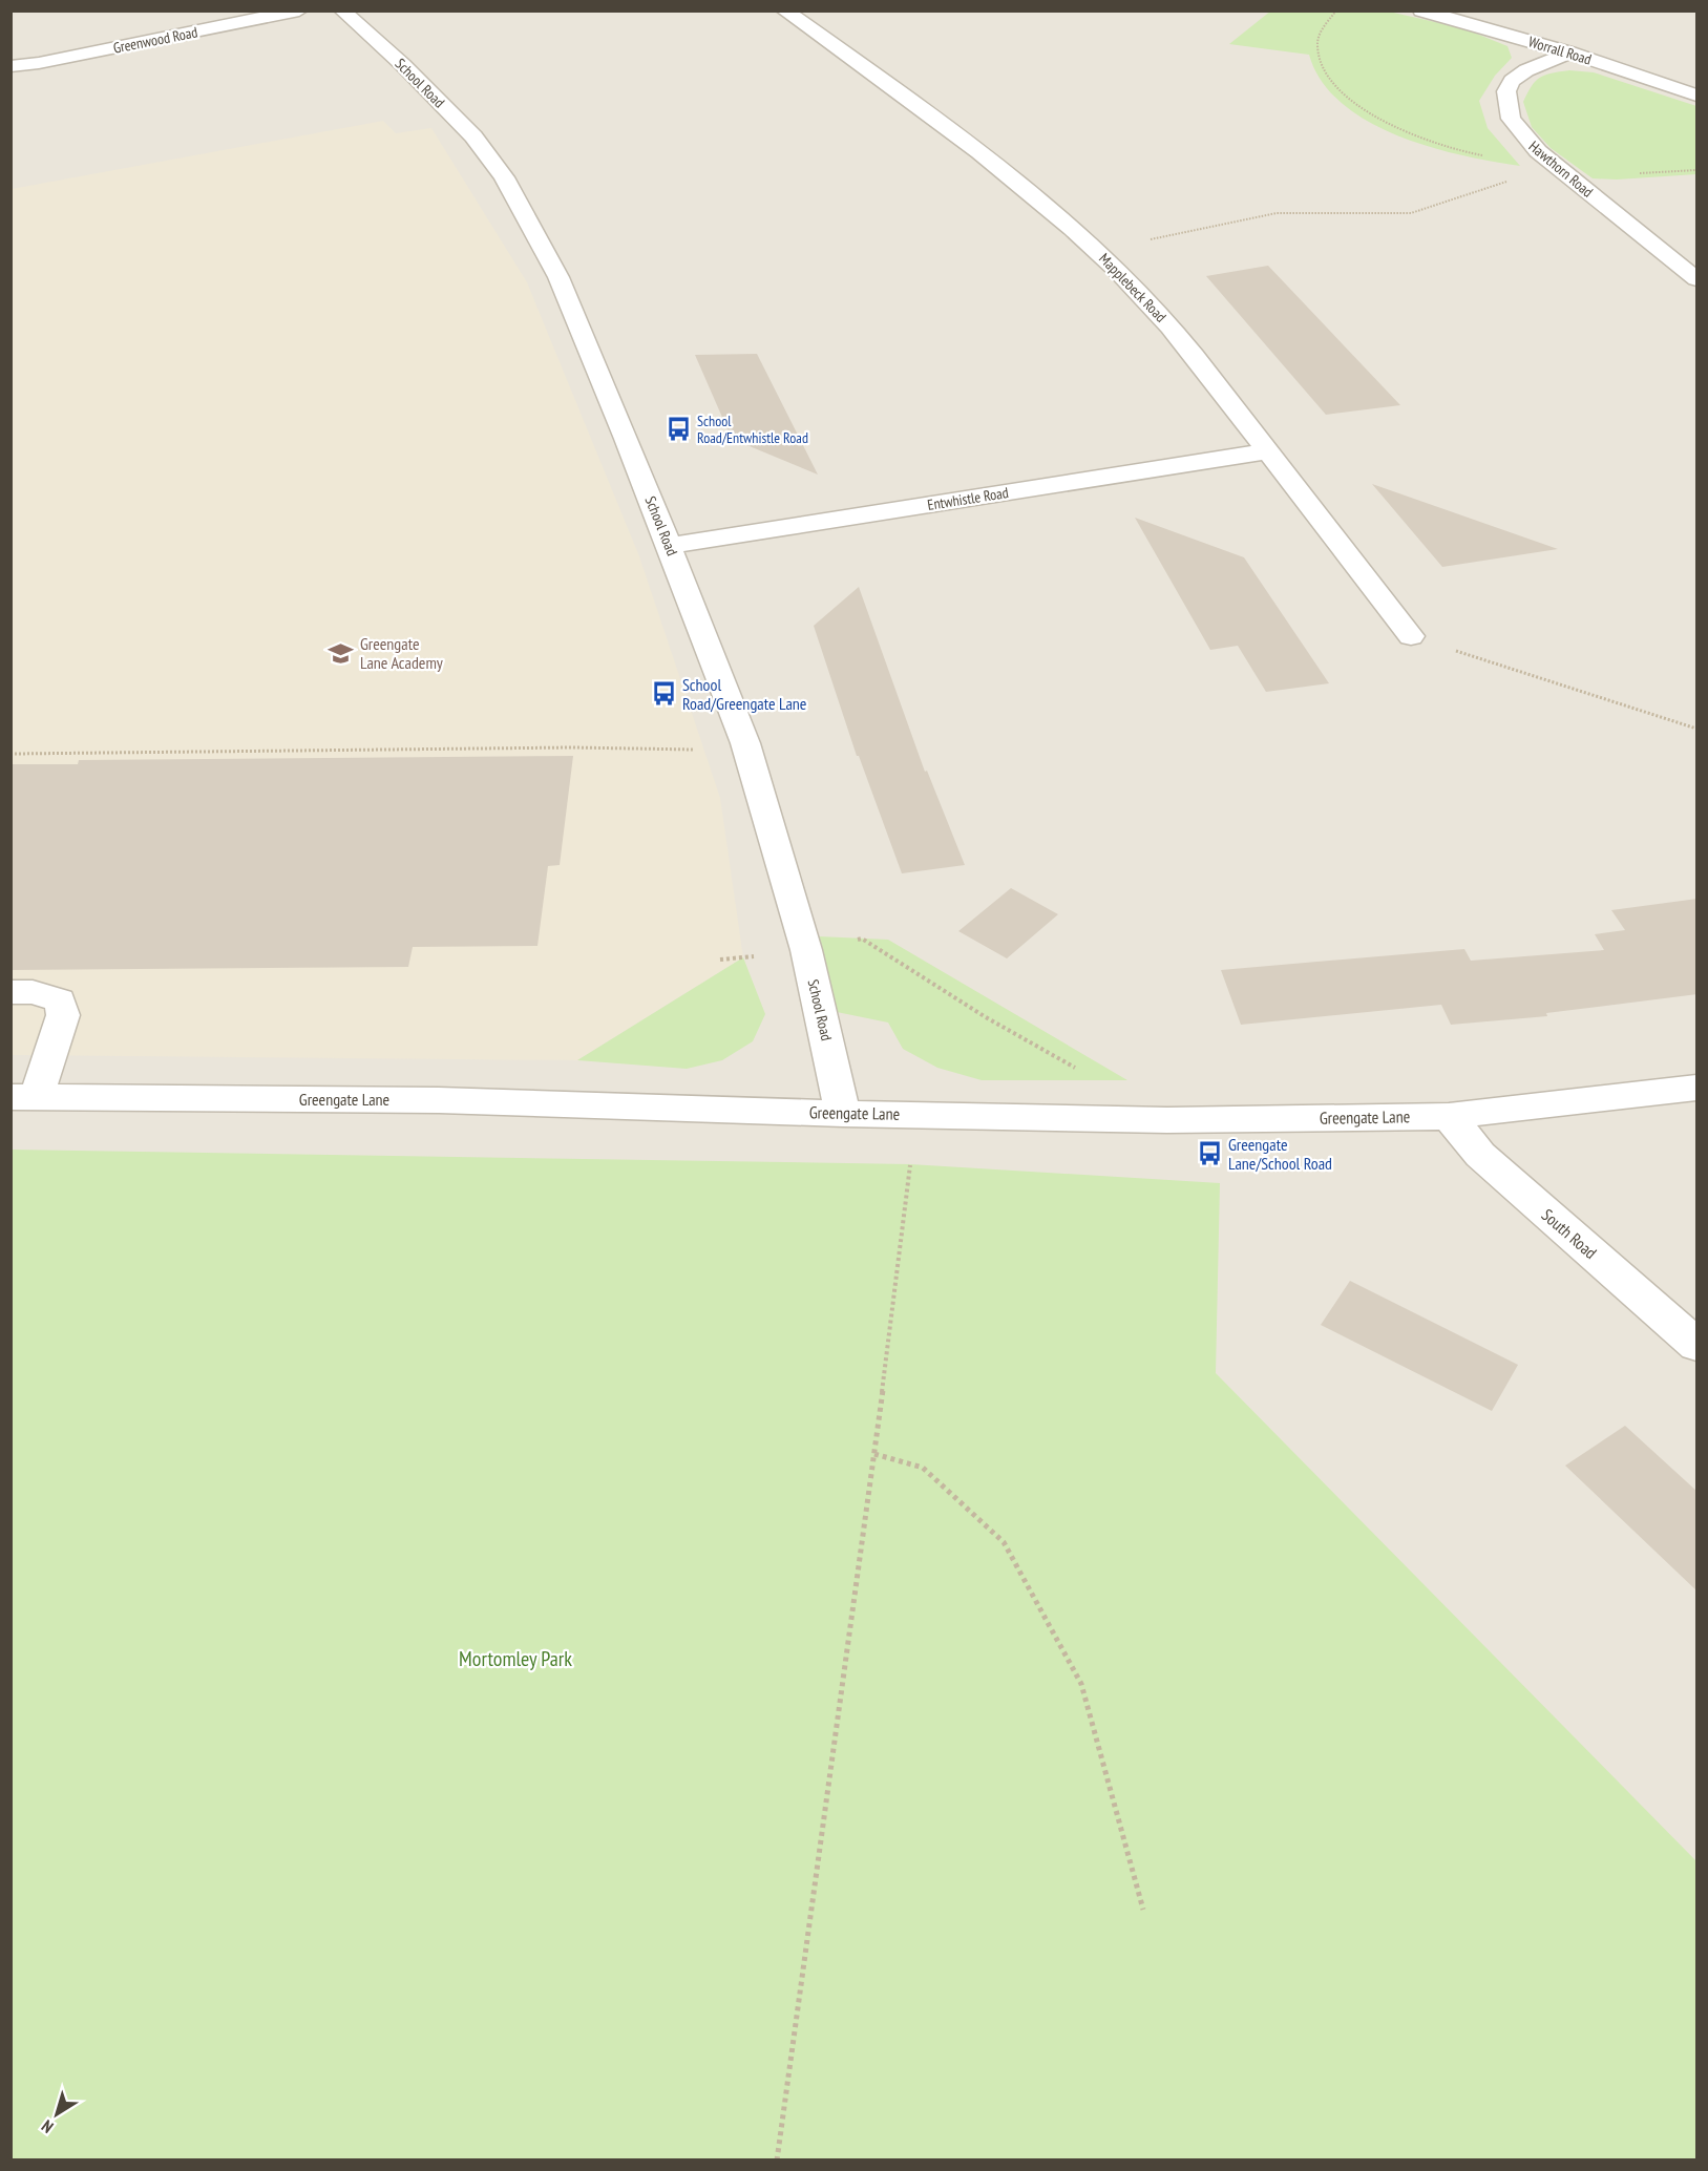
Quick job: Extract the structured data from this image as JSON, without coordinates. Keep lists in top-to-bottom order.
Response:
{
  "streets": {
    "street": [
      "Greenwood Road",
      "Worrall Road",
      "School Road",
      "Hawthorn Road",
      "Mapplebeck Road",
      "Entwhistle Road",
      "Greengate Lane",
      "South Road"
    ]
  },
  "crossings": [
    ["Worrall Road", "Hawthorn Road"],
    ["School Road", "Entwhistle Road"],
    ["School Road", "Greengate Lane"],
    ["Mapplebeck Road", "Entwhistle Road"],
    ["Greengate Lane", "South Road"]
  ],
  "parks": ["Mortomley Park"],
  "places": {
    "bus stop": ["School Road/Entwhistle Road", "School Road/Greengate Lane", "Greengate Lane/School Road"],
    "school or university": ["Greengate Lane Academy"]
  },
  "north": "bottom left"
}
